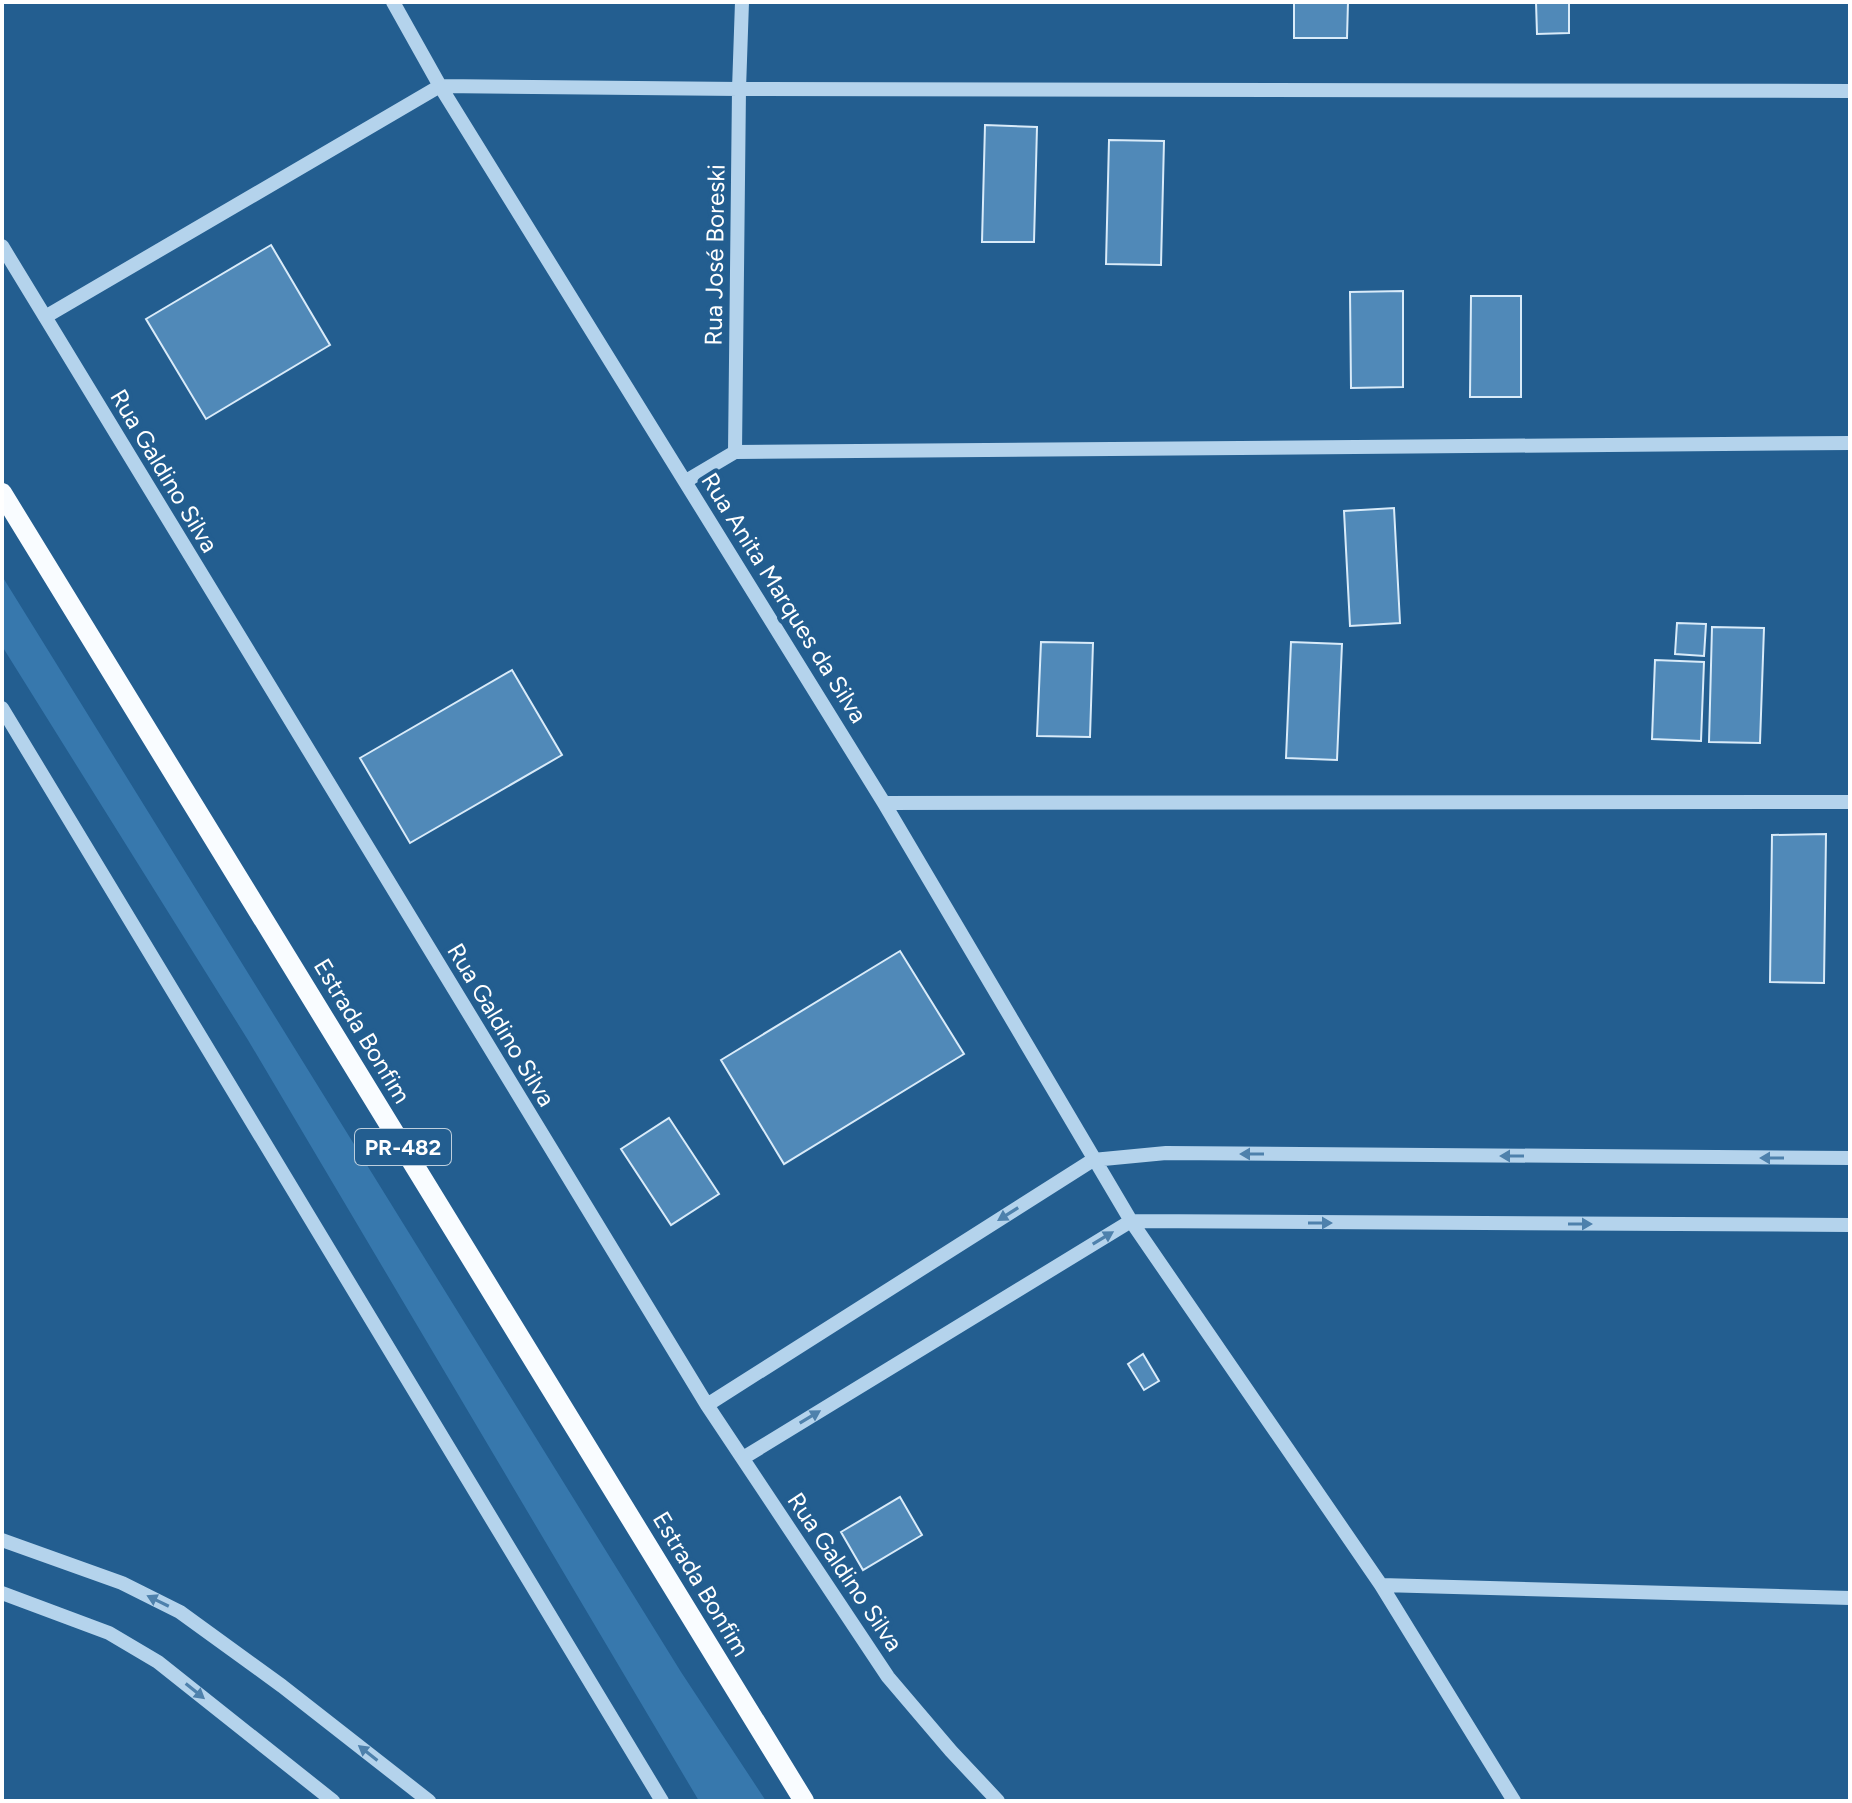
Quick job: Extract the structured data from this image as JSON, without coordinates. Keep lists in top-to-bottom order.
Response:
{
  "streets": {
    "main road": ["Estrada Bonfim", "PR-482"],
    "street": ["Rua José Boreski", "Rua Galdino Silva", "Rua Anita Marques da Silva"]
  }
}
